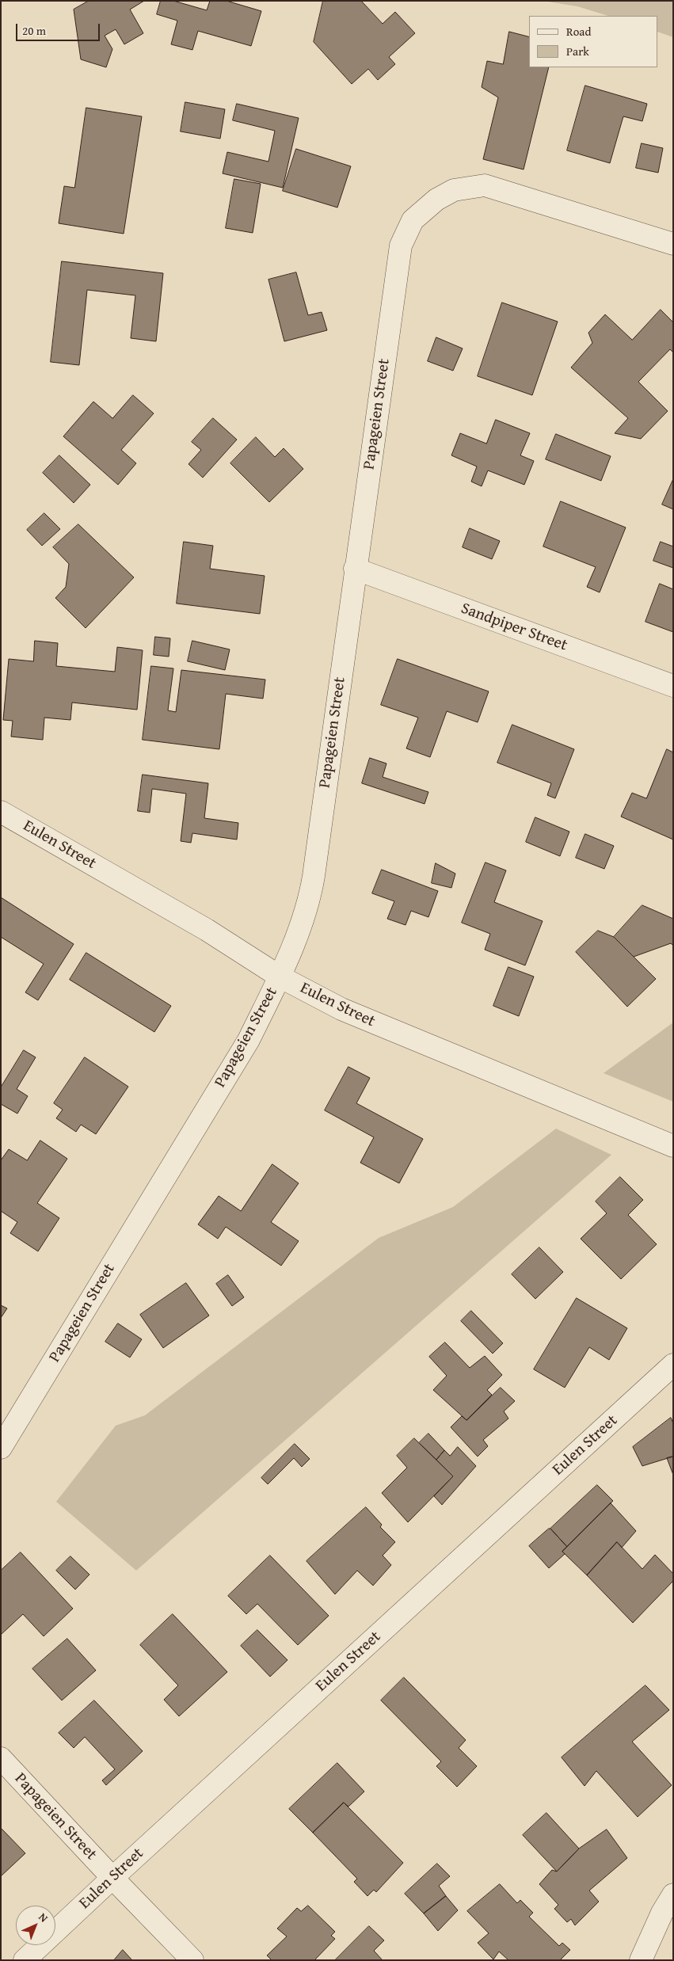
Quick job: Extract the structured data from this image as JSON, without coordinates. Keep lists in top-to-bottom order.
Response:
{
  "streets": {
    "street": ["Papageien Street", "Sandpiper Street", "Eulen Street"]
  },
  "crossings": [
    ["Papageien Street", "Sandpiper Street"],
    ["Papageien Street", "Eulen Street"]
  ],
  "legend": ["Road", "Park"],
  "scale_bar": "20 m",
  "north": "top right"
}
